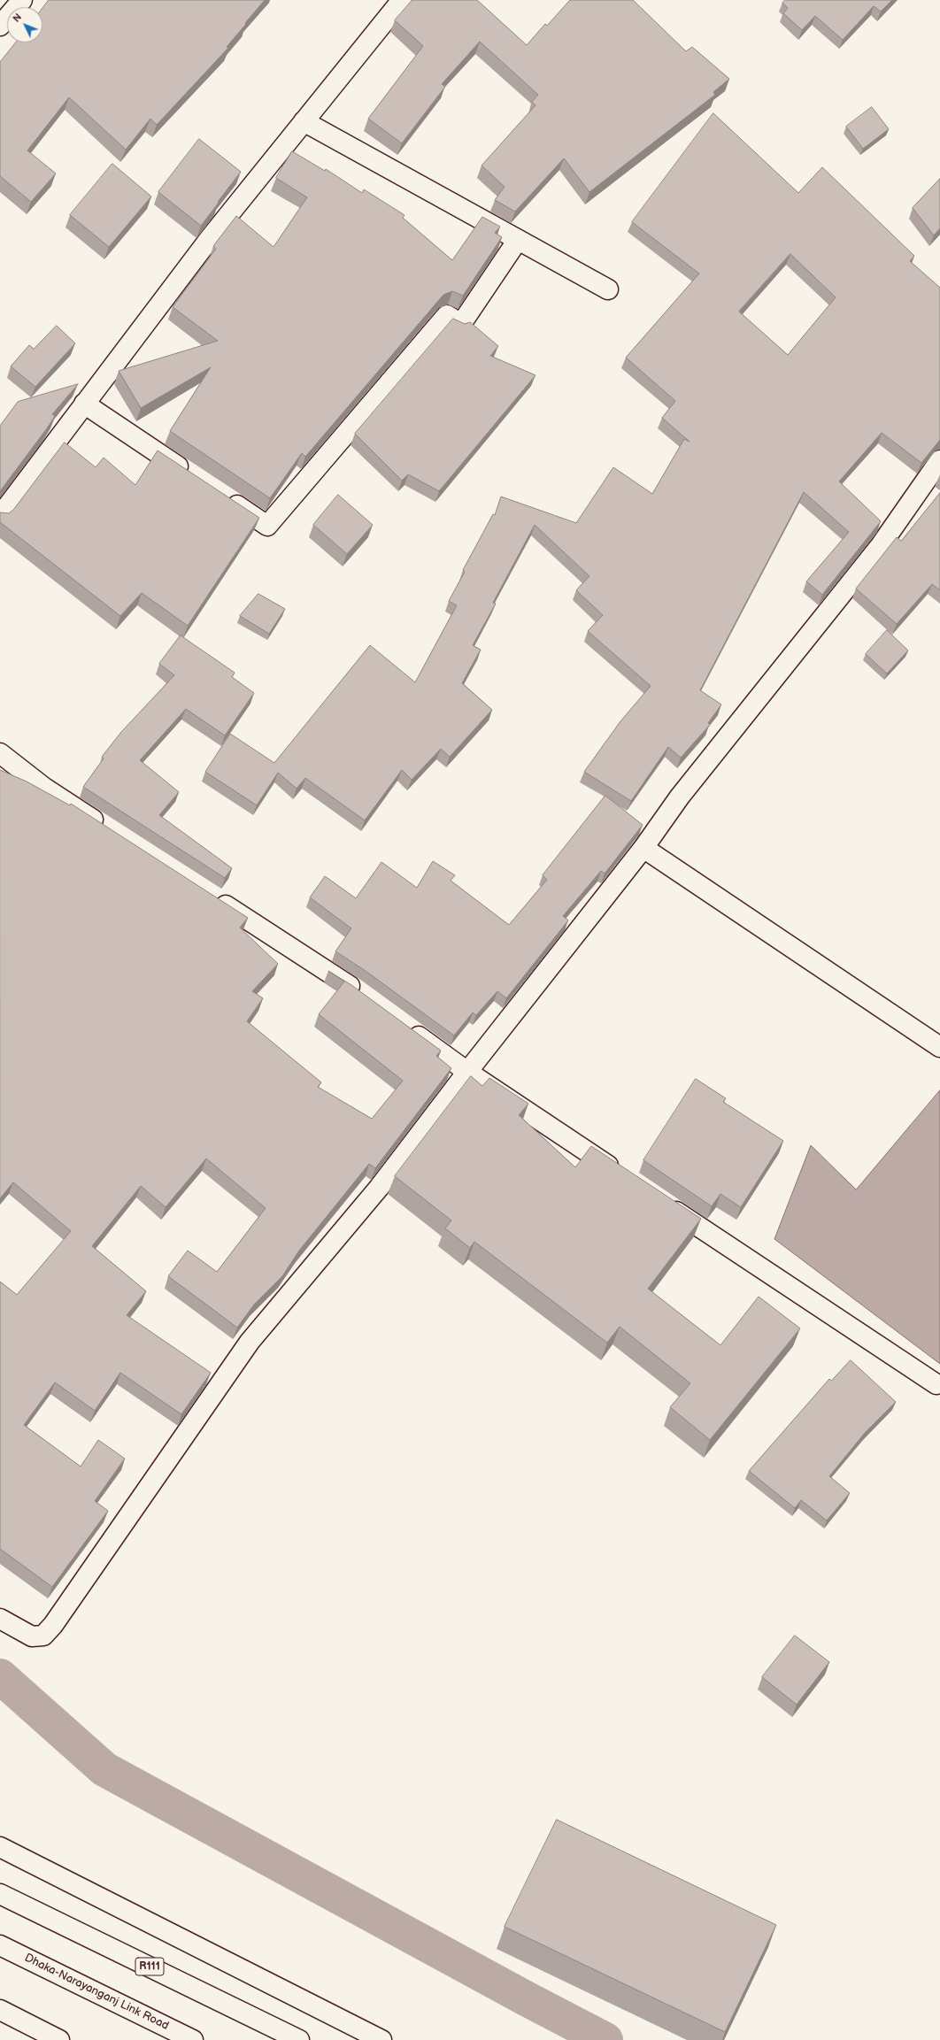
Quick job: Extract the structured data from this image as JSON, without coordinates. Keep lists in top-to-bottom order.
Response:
{
  "streets": {
    "street": ["R111", "Dhaka-Narayanganj Link Road"]
  },
  "north": "top left"
}
